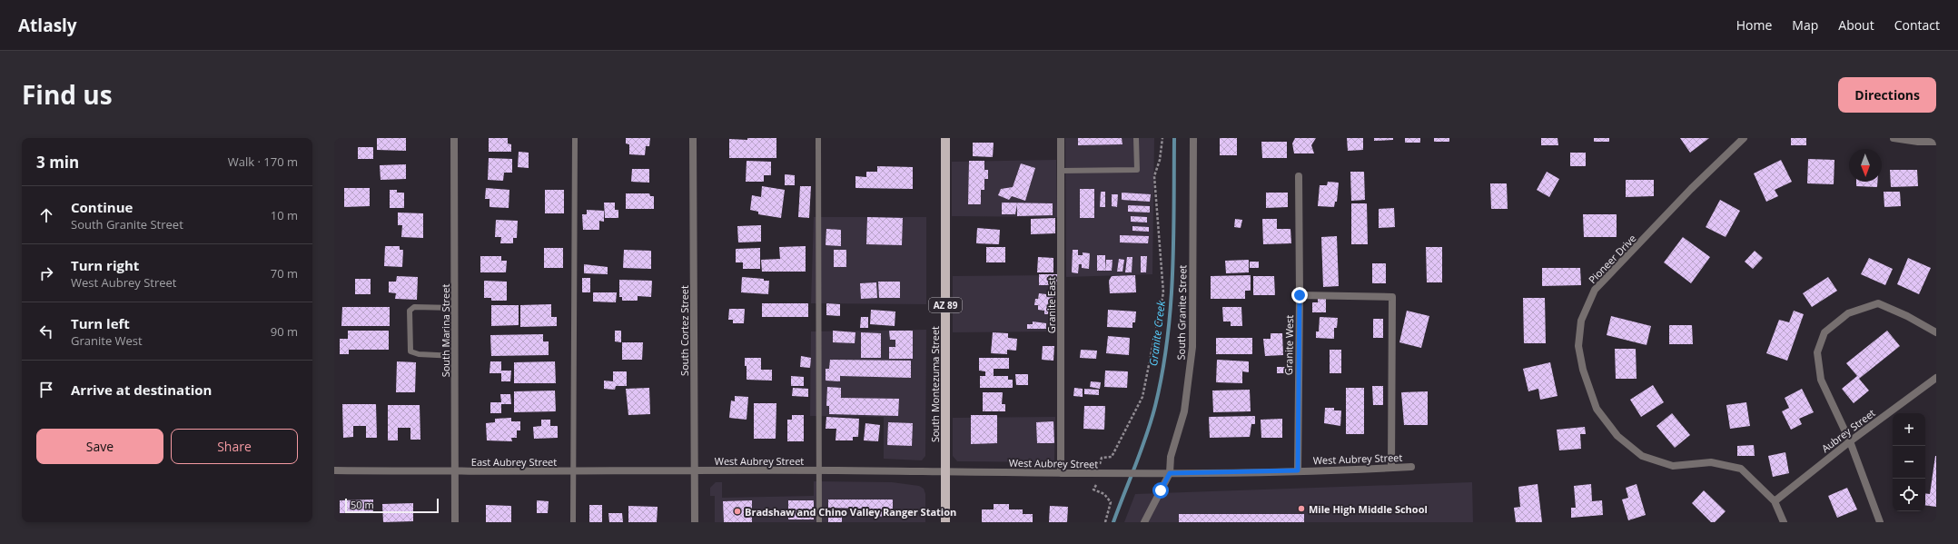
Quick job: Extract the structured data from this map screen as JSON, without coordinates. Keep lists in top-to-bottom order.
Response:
{
  "streets": {
    "main road": ["AZ 89", "South Montezuma Street"],
    "street": [
      "Pioneer Drive",
      "Granite East",
      "South Granite Street",
      "South Marina Street",
      "South Cortez Street",
      "Granite West",
      "Aubrey Street",
      "West Aubrey Street",
      "East Aubrey Street"
    ]
  },
  "crossings": [
    ["Pioneer Drive", "Aubrey Street"],
    ["Granite East", "West Aubrey Street"],
    ["South Granite Street", "West Aubrey Street"],
    ["South Marina Street", "East Aubrey Street"],
    ["South Cortez Street", "West Aubrey Street"],
    ["South Cortez Street", "East Aubrey Street"],
    ["Granite West", "West Aubrey Street"],
    ["South Montezuma Street", "West Aubrey Street"],
    ["West Aubrey Street", "East Aubrey Street"]
  ],
  "water": ["Granite Creek"],
  "places": ["Mile High Middle School", "Bradshaw and Chino Valley Ranger Station"],
  "scale_bar": "50 m",
  "north": "bottom",
  "page": {
    "header": "Atlasly",
    "nav": [
      "Home",
      "Map",
      "About",
      "Contact"
    ],
    "title": "Find us",
    "buttons": [
      "Directions",
      ["Save", "Share"]
    ],
    "heading": ["3 min", "Walk · 170 m"],
    "list": [
      ["Continue", "South Granite Street", "10 m"],
      ["Turn right", "West Aubrey Street", "70 m"],
      ["Turn left", "Granite West", "90 m"],
      "Arrive at destination"
    ],
    "map_buttons": ["+", "−"],
    "scale": "50 m"
  }
}
